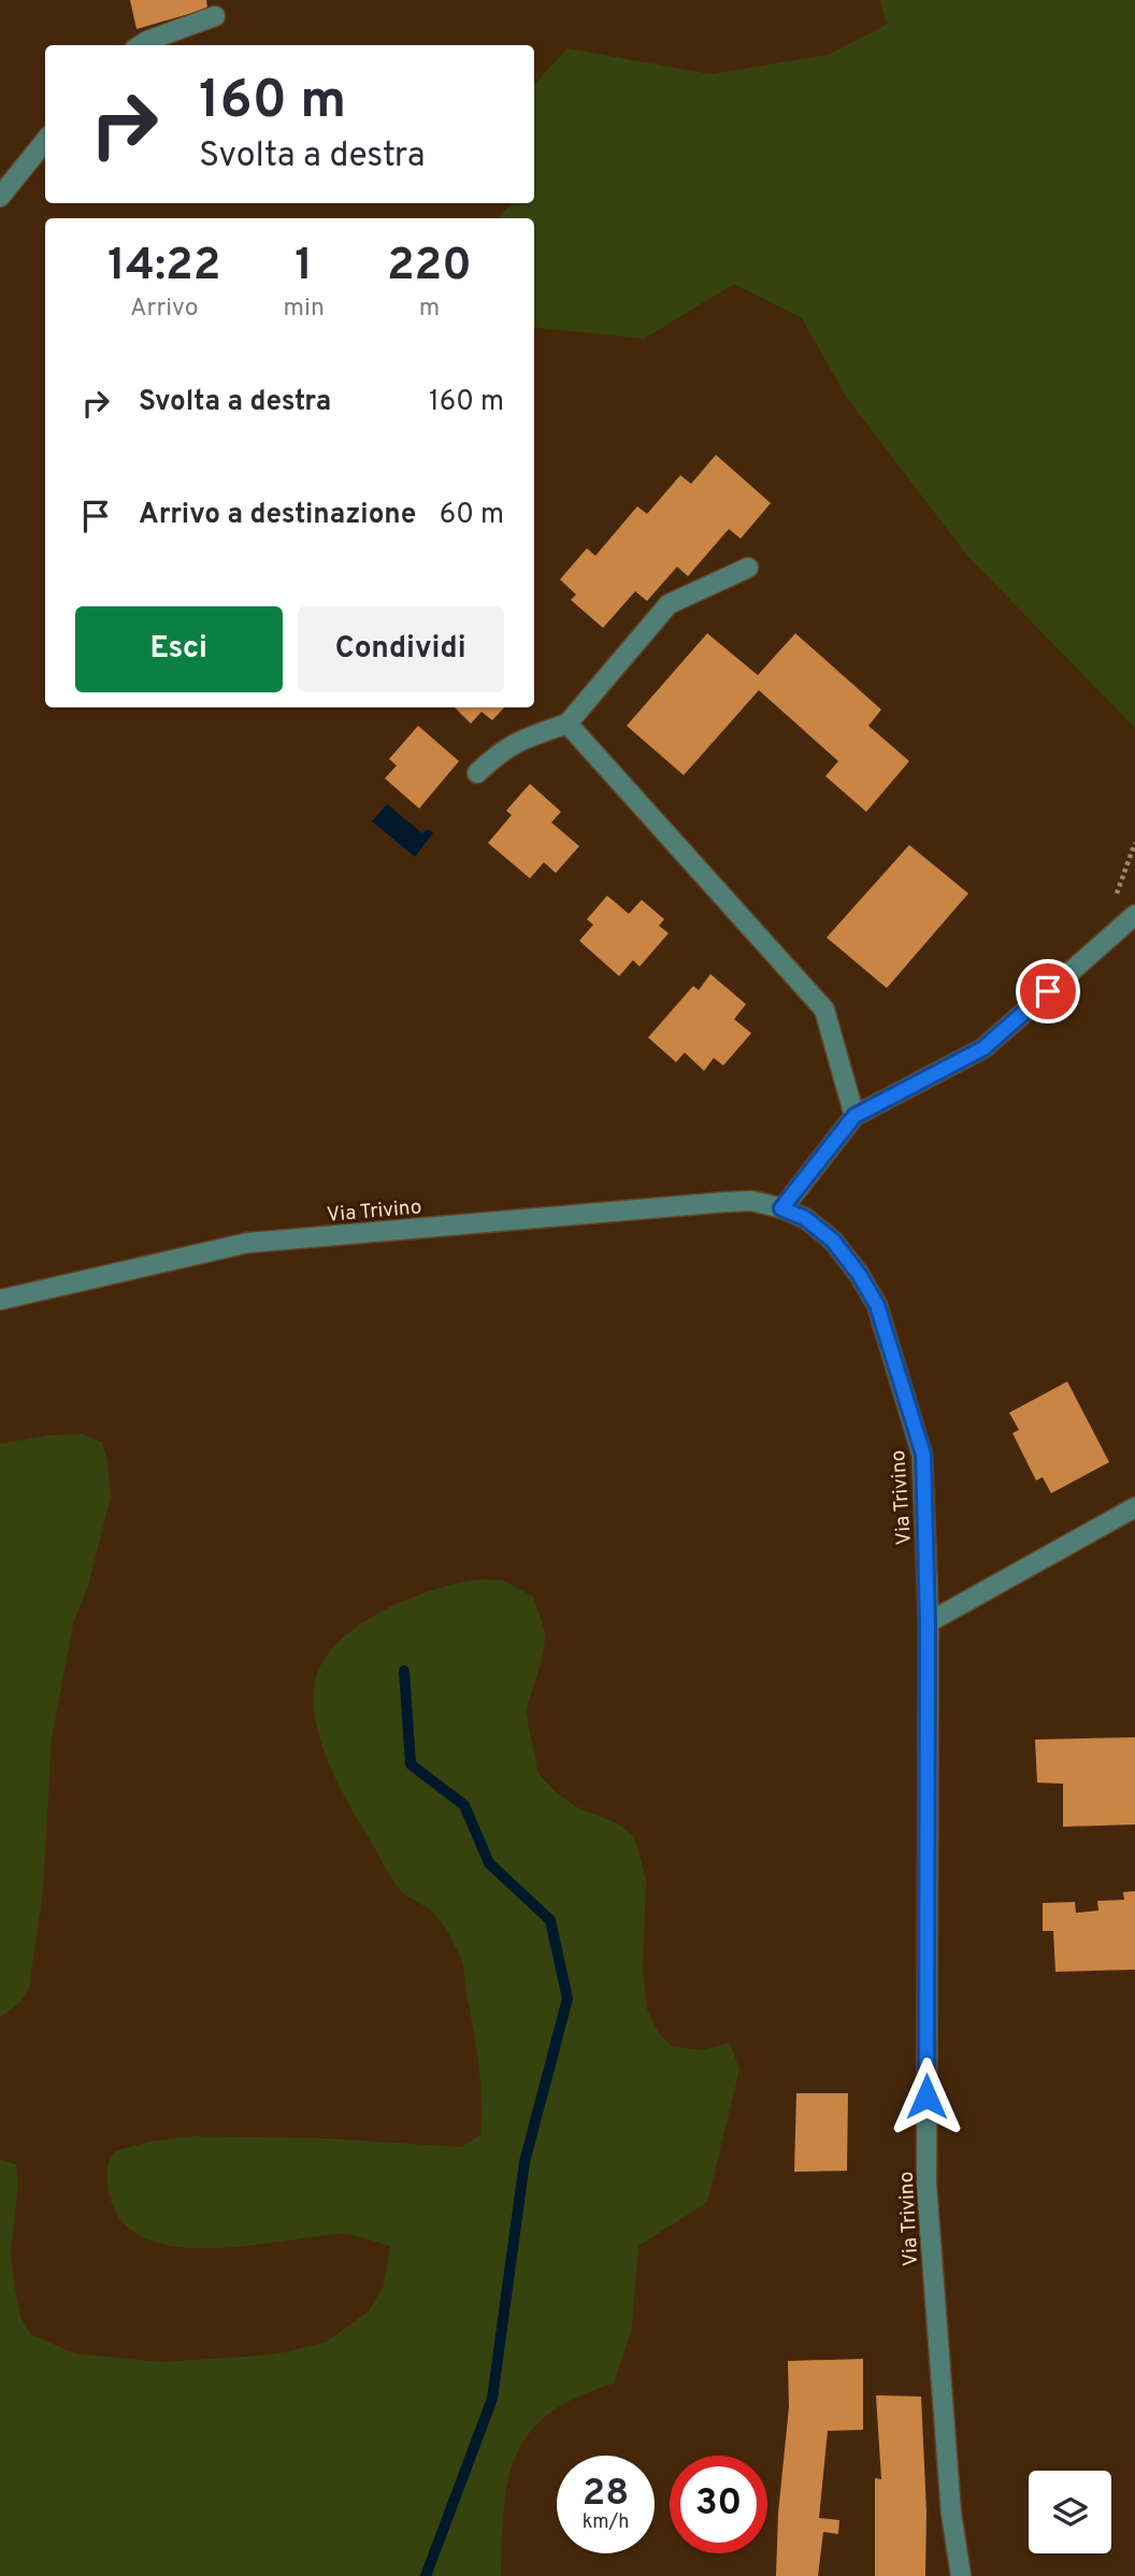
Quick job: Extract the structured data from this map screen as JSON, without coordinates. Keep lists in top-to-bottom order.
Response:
{
  "streets": {
    "street": ["Via Trivino"]
  },
  "page": {
    "turn": ["160 m", "Svolta a destra"],
    "eta": [
      "14:22",
      "Arrivo",
      "1",
      "min",
      "220",
      "m"
    ],
    "list": [
      {
        "name": "Svolta a destra",
        "value": "160 m"
      },
      {
        "name": "Arrivo a destinazione",
        "value": "60 m"
      }
    ],
    "buttons": ["Esci", "Condividi"],
    "speed": "28 km/h",
    "limit": "30"
  }
}
